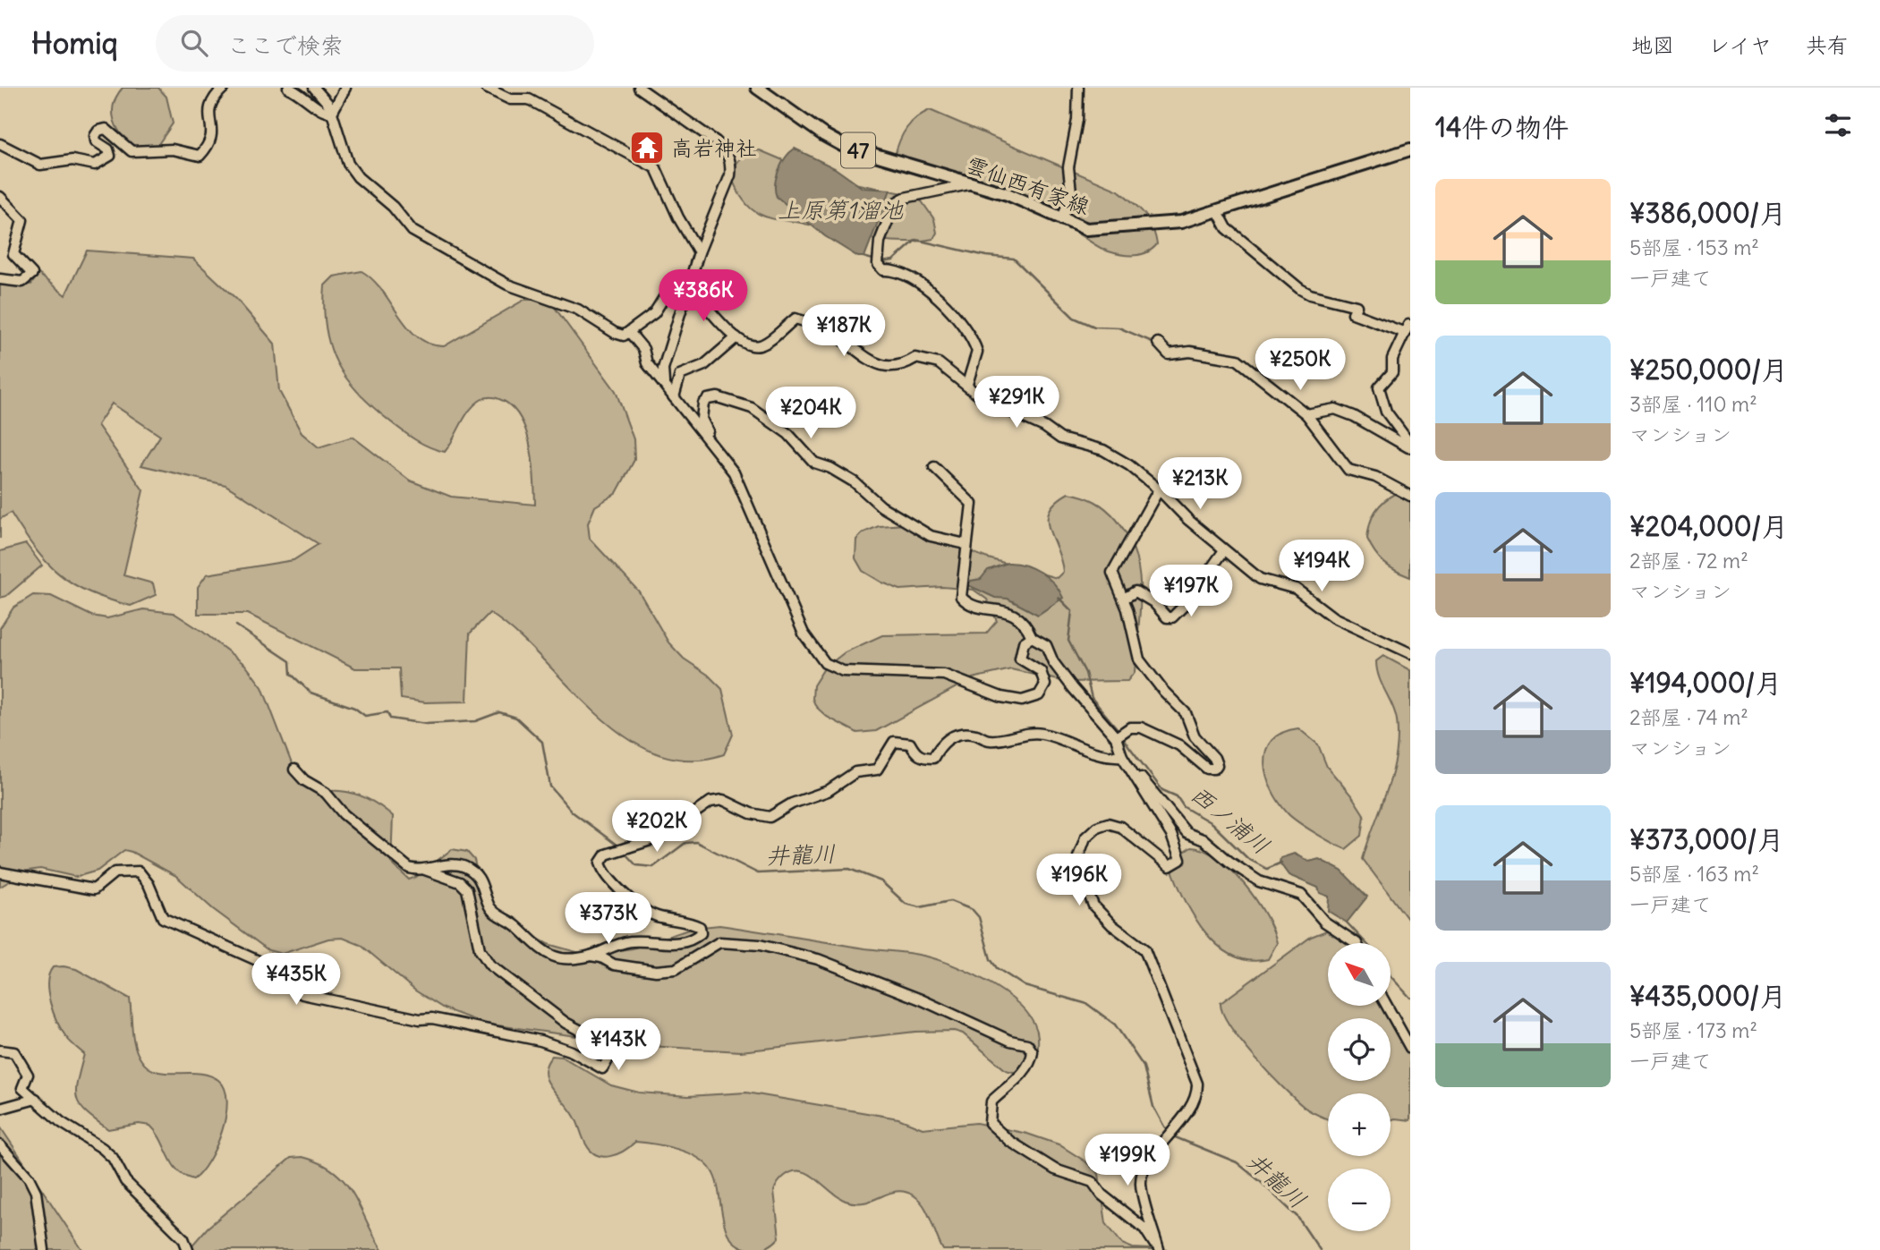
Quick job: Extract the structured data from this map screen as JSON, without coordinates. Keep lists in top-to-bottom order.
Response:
{
  "streets": {
    "main road": ["47", "雲仙西有家線"]
  },
  "water": ["上原第1溜池", "西ノ浦川", "井龍川"],
  "places": {
    "temple": ["高岩神社"]
  },
  "north": "top left",
  "page": {
    "header": "Homiq",
    "search": "ここで検索",
    "nav": ["地図", "レイヤ", "共有"],
    "heading": "14件の物件",
    "list": [
      {
        "name": "¥386,000/月",
        "note": "5部屋 · 153 m² · 一戸建て"
      },
      {
        "name": "¥250,000/月",
        "note": "3部屋 · 110 m² · マンション"
      },
      {
        "name": "¥204,000/月",
        "note": "2部屋 · 72 m² · マンション"
      },
      {
        "name": "¥194,000/月",
        "note": "2部屋 · 74 m² · マンション"
      },
      {
        "name": "¥373,000/月",
        "note": "5部屋 · 163 m² · 一戸建て"
      },
      {
        "name": "¥435,000/月",
        "note": "5部屋 · 173 m² · 一戸建て"
      }
    ],
    "price": [
      "¥386K",
      "¥187K",
      "¥250K",
      "¥291K",
      "¥204K",
      "¥213K",
      "¥194K",
      "¥197K",
      "¥202K",
      "¥196K",
      "¥373K",
      "¥435K",
      "¥143K",
      "¥199K"
    ],
    "map_buttons": ["+", "−"]
  }
}
